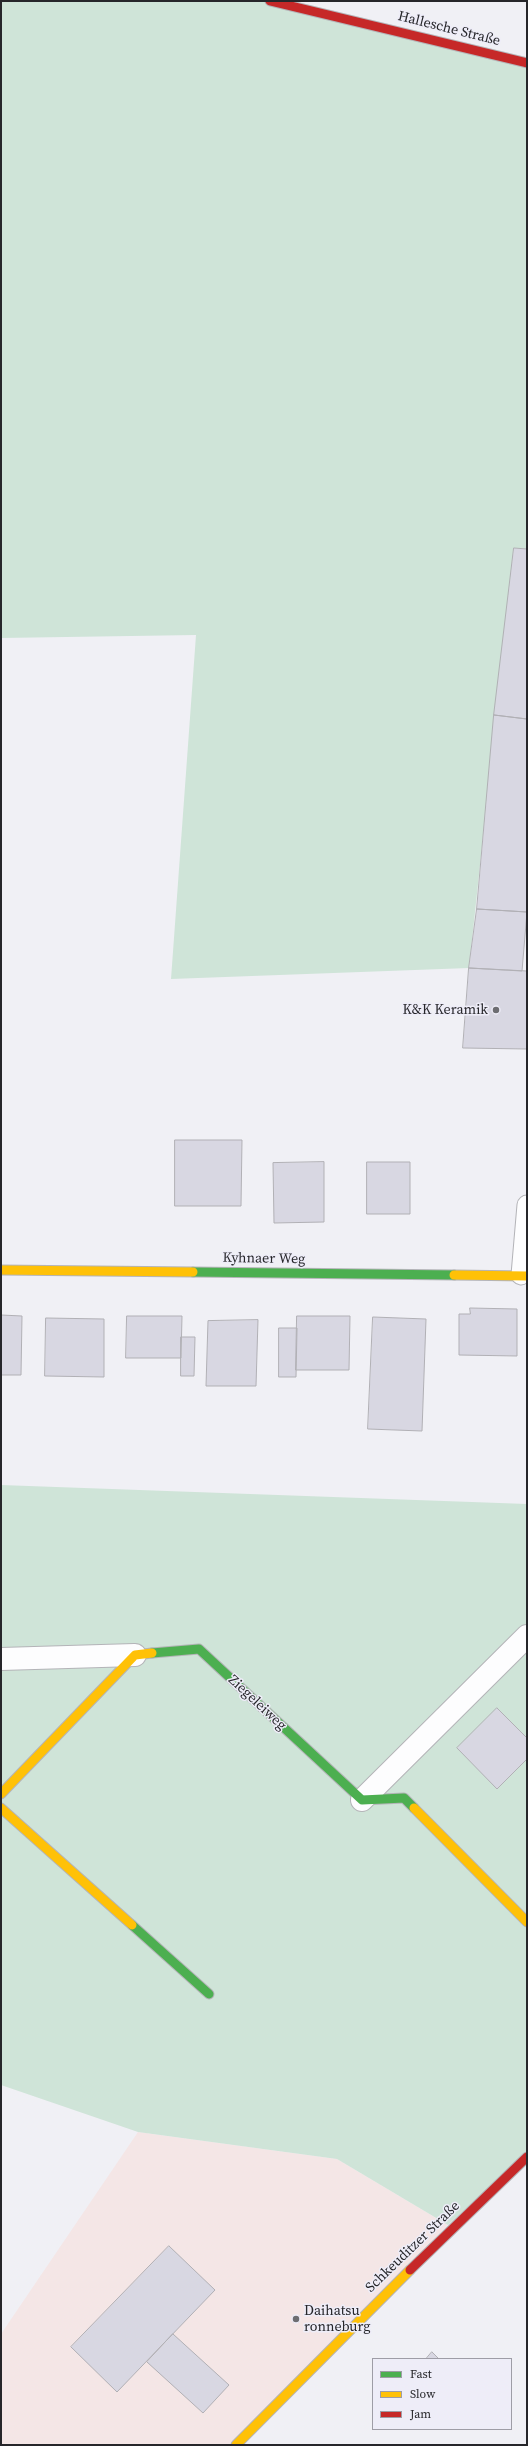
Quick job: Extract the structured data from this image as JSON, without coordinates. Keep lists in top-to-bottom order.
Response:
{
  "streets": {
    "street": [
      "Hallesche Straße",
      "Kyhnaer Weg",
      "Ziegeleiweg",
      "Schkeuditzer Straße"
    ]
  },
  "places": ["K&K Keramik", "Daihatsu ronneburg"],
  "legend": ["Fast", "Slow", "Jam"]
}
